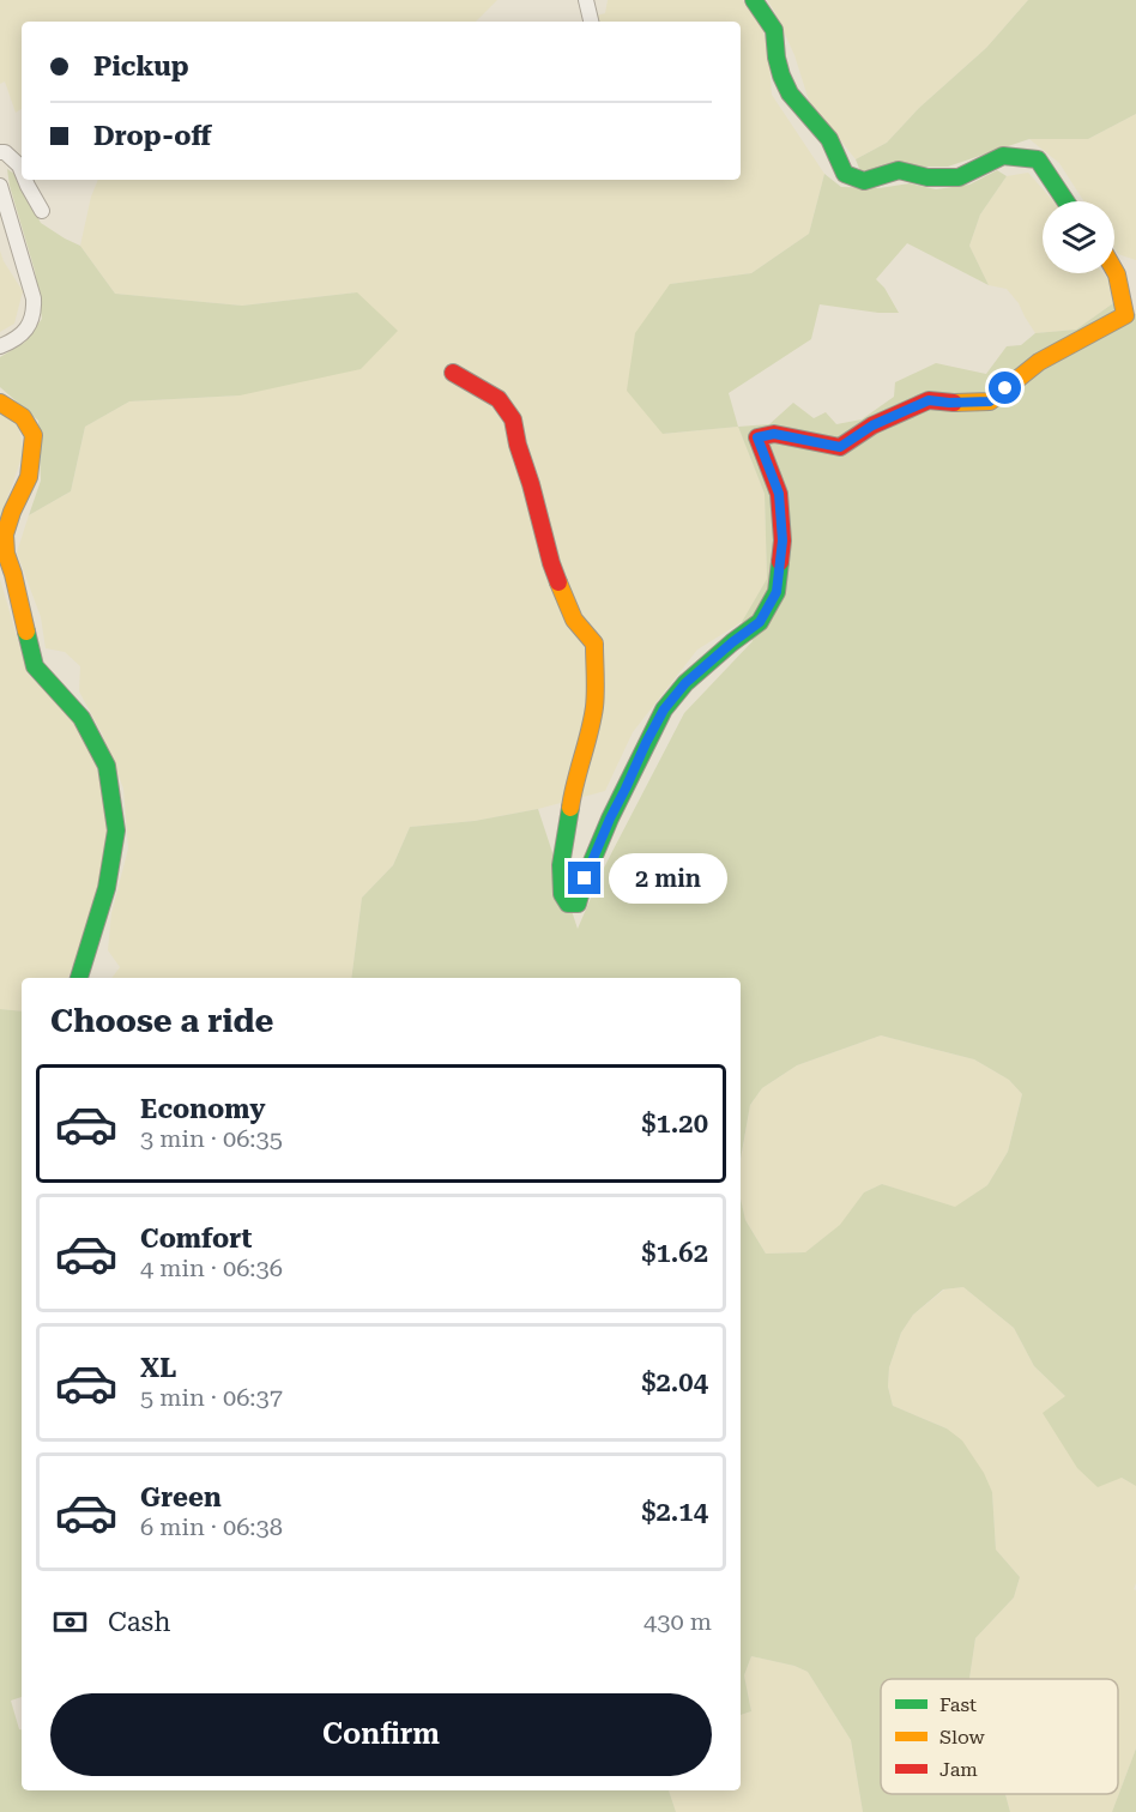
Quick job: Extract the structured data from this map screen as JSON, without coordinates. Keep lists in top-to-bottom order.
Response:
{
  "legend": ["Fast", "Slow", "Jam"],
  "page": {
    "banner": ["Pickup", "Drop-off"],
    "bubble": "2 min",
    "heading": "Choose a ride",
    "list": [
      {
        "name": "Economy",
        "note": "3 min · 06:35",
        "value": "$1.20"
      },
      {
        "name": "Comfort",
        "note": "4 min · 06:36",
        "value": "$1.62"
      },
      {
        "name": "XL",
        "note": "5 min · 06:37",
        "value": "$2.04"
      },
      {
        "name": "Green",
        "note": "6 min · 06:38",
        "value": "$2.14"
      }
    ],
    "pay": ["Cash", "430 m"],
    "buttons": "Confirm"
  }
}
